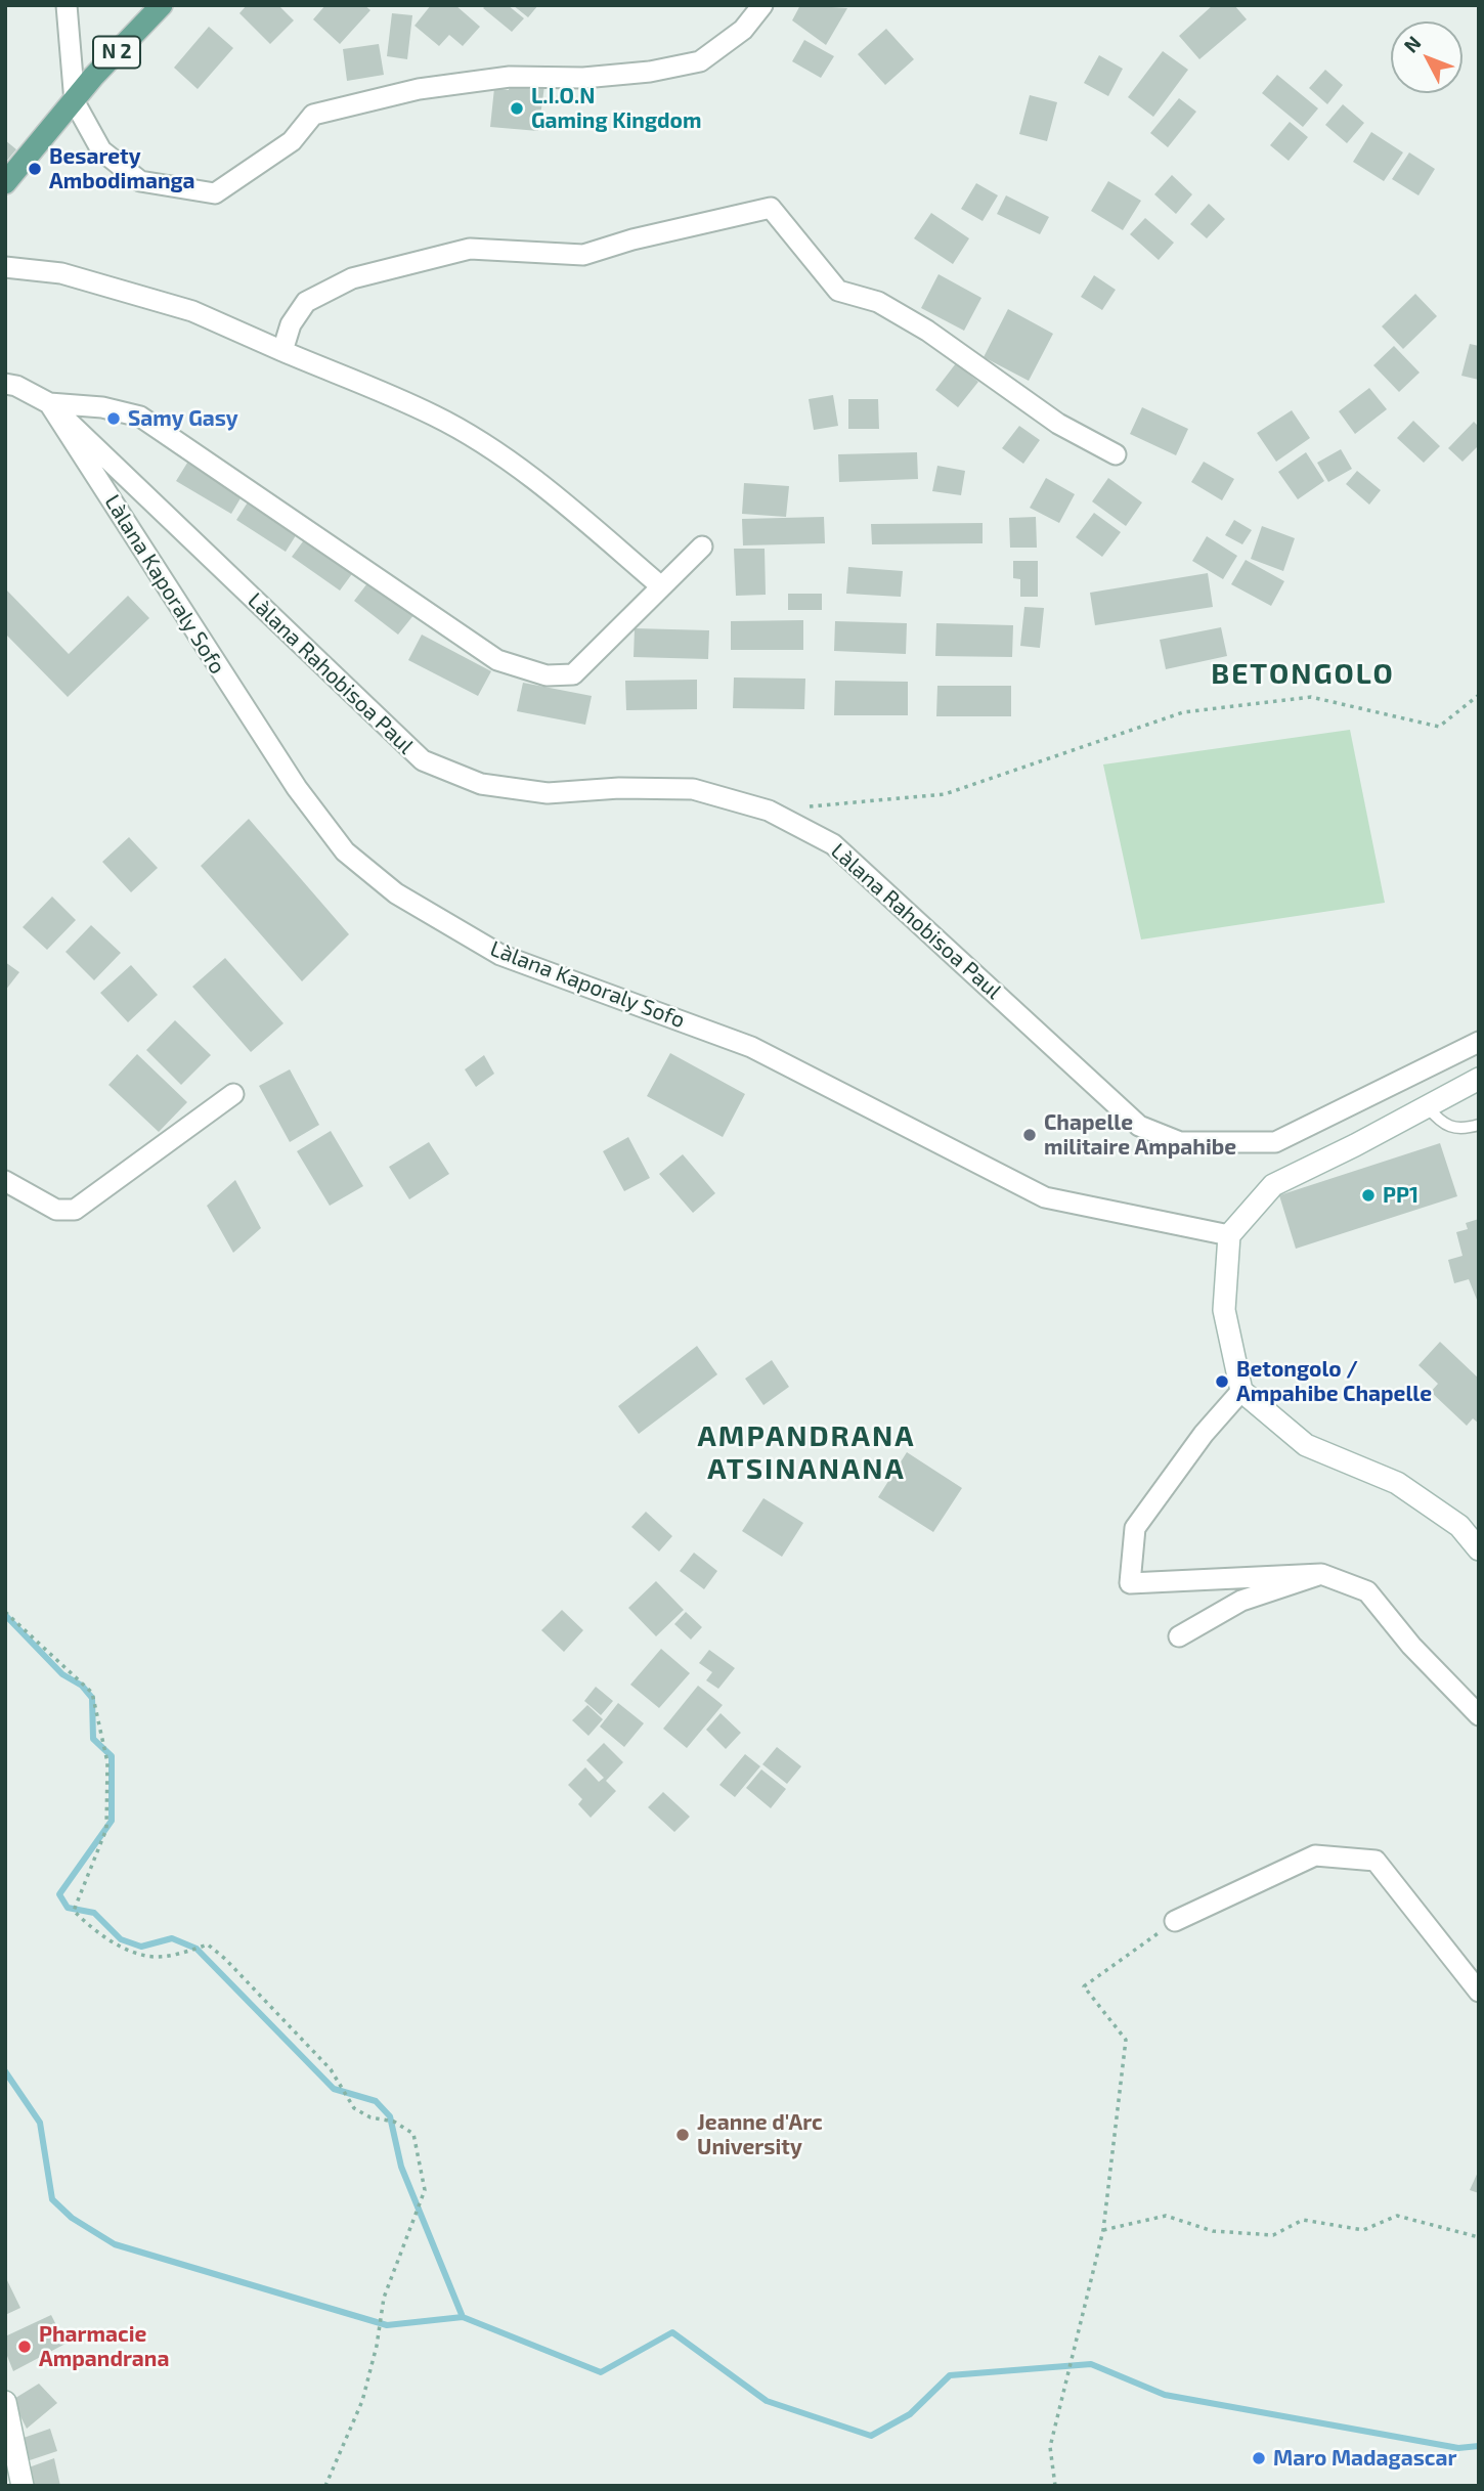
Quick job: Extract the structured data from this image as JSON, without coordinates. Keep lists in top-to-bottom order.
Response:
{
  "streets": {
    "main road": ["N 2"],
    "street": ["Làlana Kaporaly Sofo", "Làlana Rahobisoa Paul"]
  },
  "crossings": [
    ["Làlana Kaporaly Sofo", "Làlana Rahobisoa Paul"]
  ],
  "districts": ["BETONGOLO", "AMPANDRANA ATSINANANA"],
  "places": [
    "L.I.O.N Gaming Kingdom",
    "Besarety Ambodimanga",
    "Samy Gasy",
    "Chapelle militaire Ampahibe",
    "PP1",
    "Betongolo / Ampahibe Chapelle",
    "Jeanne d'Arc University",
    "Pharmacie Ampandrana",
    "Maro Madagascar"
  ],
  "north": "top left"
}
